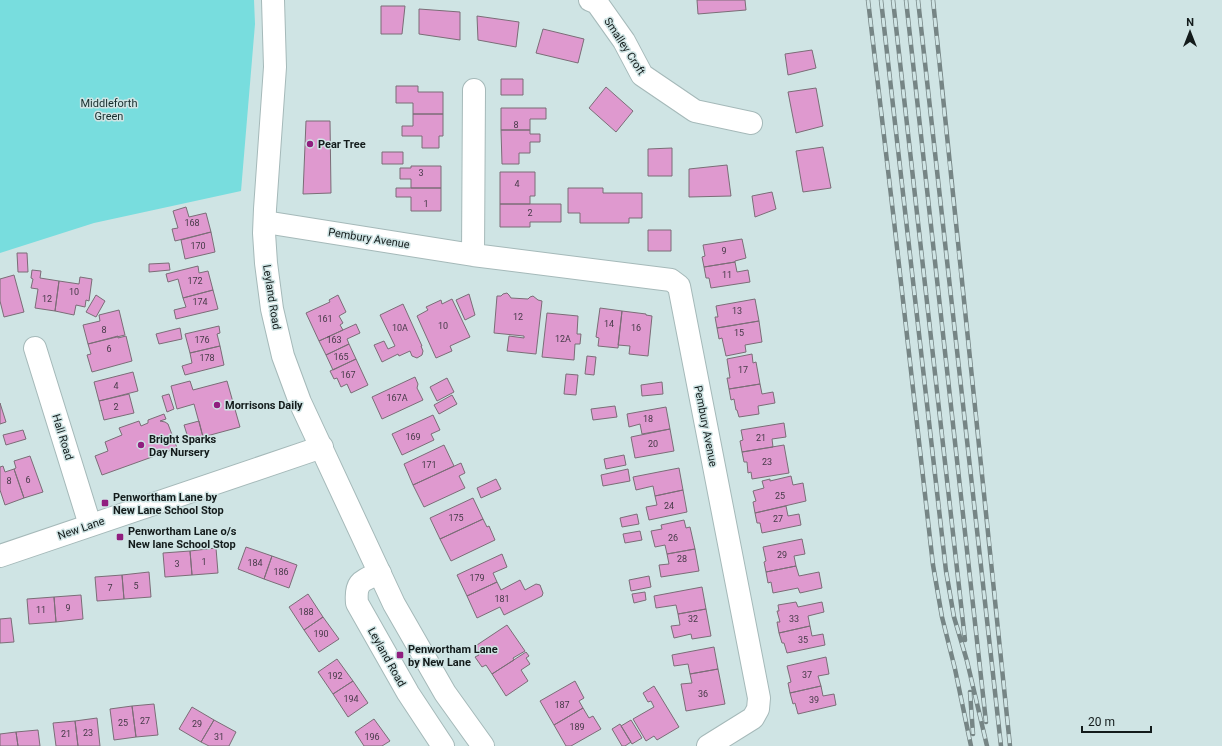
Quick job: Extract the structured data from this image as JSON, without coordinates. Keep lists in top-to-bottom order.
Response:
{
  "streets": {
    "street": [
      "Smalley Croft",
      "Pembury Avenue",
      "Leyland Road",
      "Hall Road",
      "New Lane"
    ]
  },
  "crossings": [
    ["Pembury Avenue", "Leyland Road"],
    ["Leyland Road", "New Lane"],
    ["Hall Road", "New Lane"]
  ],
  "parks": ["Middleforth Green"],
  "places": {
    "other": ["Pear Tree", "Morrisons Daily", "Bright Sparks Day Nursery"],
    "transit": ["Penwortham Lane by New Lane School Stop", "Penwortham Lane o/s New lane School Stop", "Penwortham Lane by New Lane"]
  },
  "house_numbers": [
    "8",
    "3",
    "4",
    "1",
    "2",
    "168",
    "170",
    "9",
    "11",
    "172",
    "10",
    "12",
    "174",
    "13",
    "12",
    "161",
    "14",
    "10",
    "10A",
    "16",
    "8",
    "15",
    "12A",
    "176",
    "163",
    "6",
    "165",
    "178",
    "17",
    "167",
    "4",
    "167A",
    "2",
    "18",
    "169",
    "21",
    "20",
    "23",
    "171",
    "6",
    "8",
    "25",
    "24",
    "175",
    "27",
    "26",
    "29",
    "28",
    "1",
    "184",
    "3",
    "186",
    "179",
    "5",
    "7",
    "181",
    "9",
    "11",
    "188",
    "32",
    "33",
    "190",
    "35",
    "37",
    "192",
    "36",
    "194",
    "39",
    "187",
    "27",
    "25",
    "29",
    "189",
    "23",
    "21",
    "31",
    "196"
  ],
  "scale_bar": "20 m",
  "north": "top"
}
